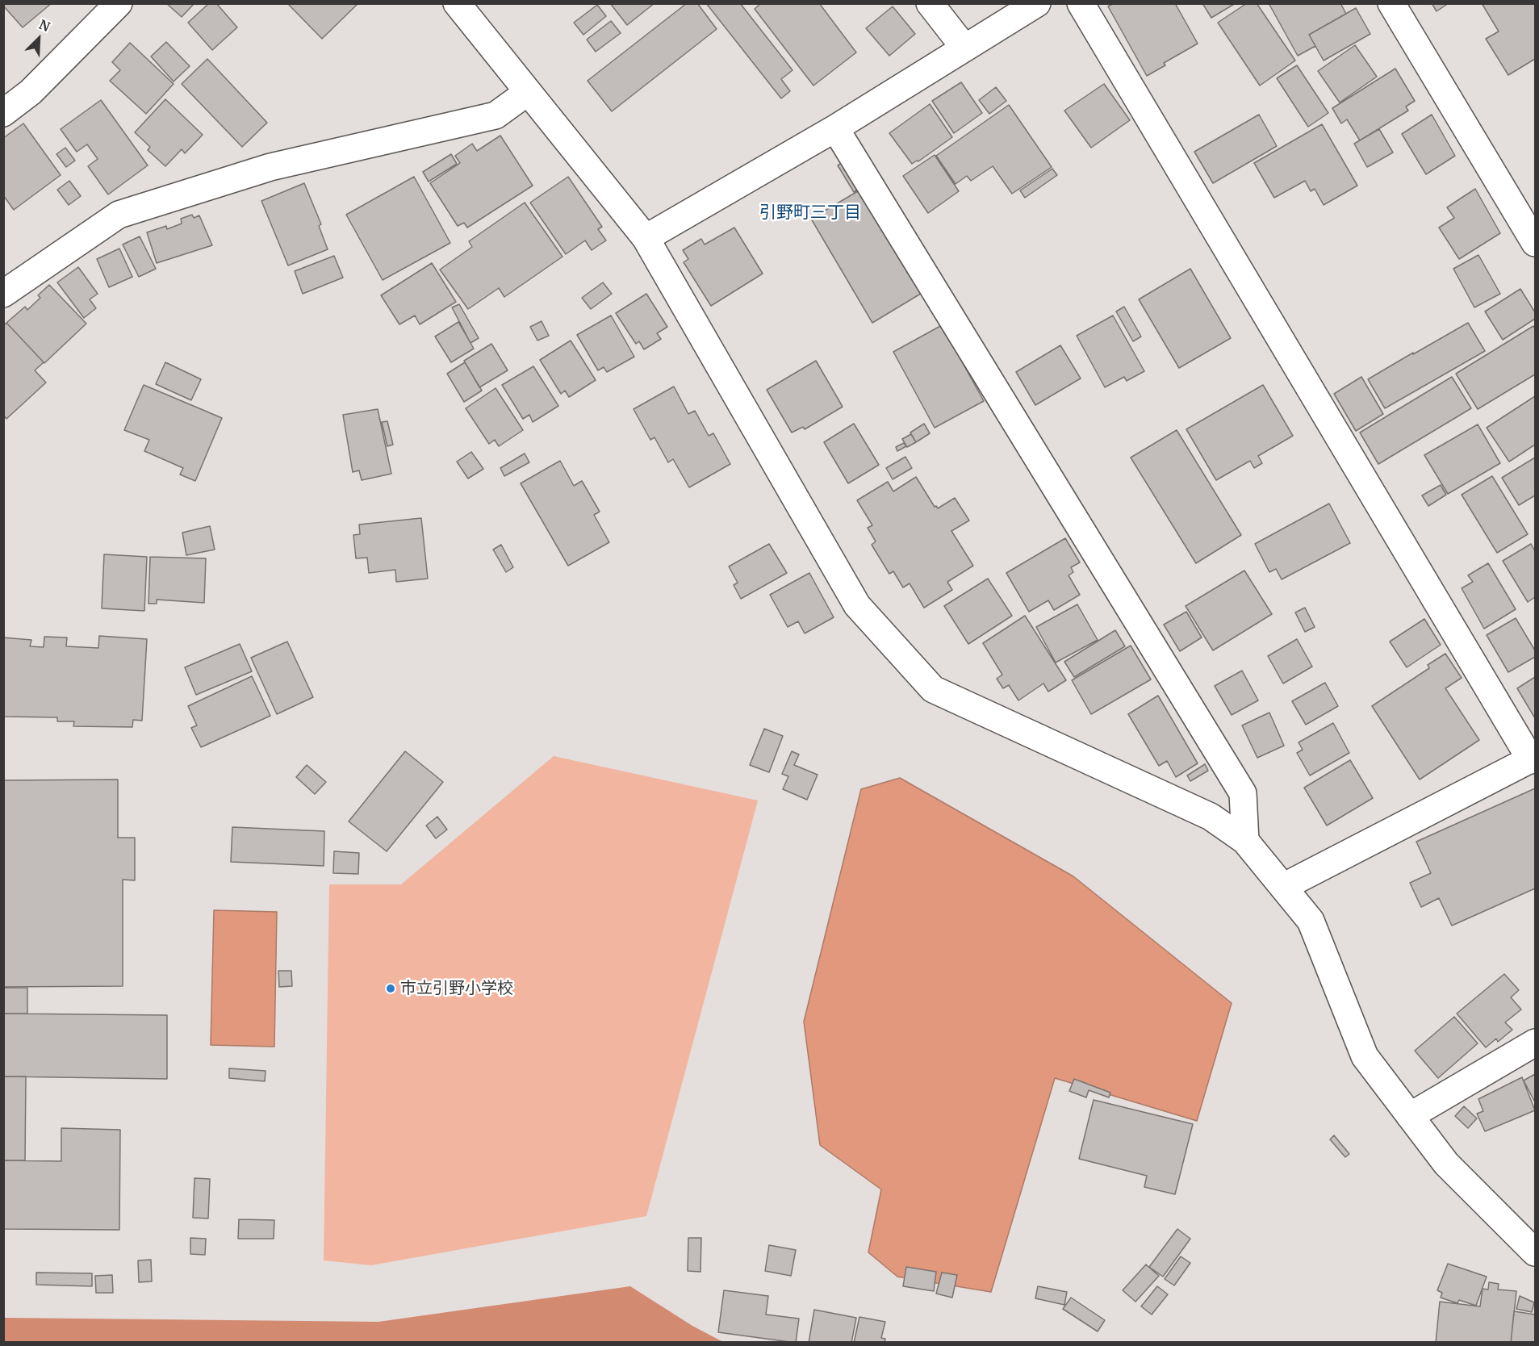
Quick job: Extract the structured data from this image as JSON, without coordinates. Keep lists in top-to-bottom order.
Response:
{
  "districts": ["引野町三丁目"],
  "places": ["市立引野小学校"],
  "north": "top right"
}
